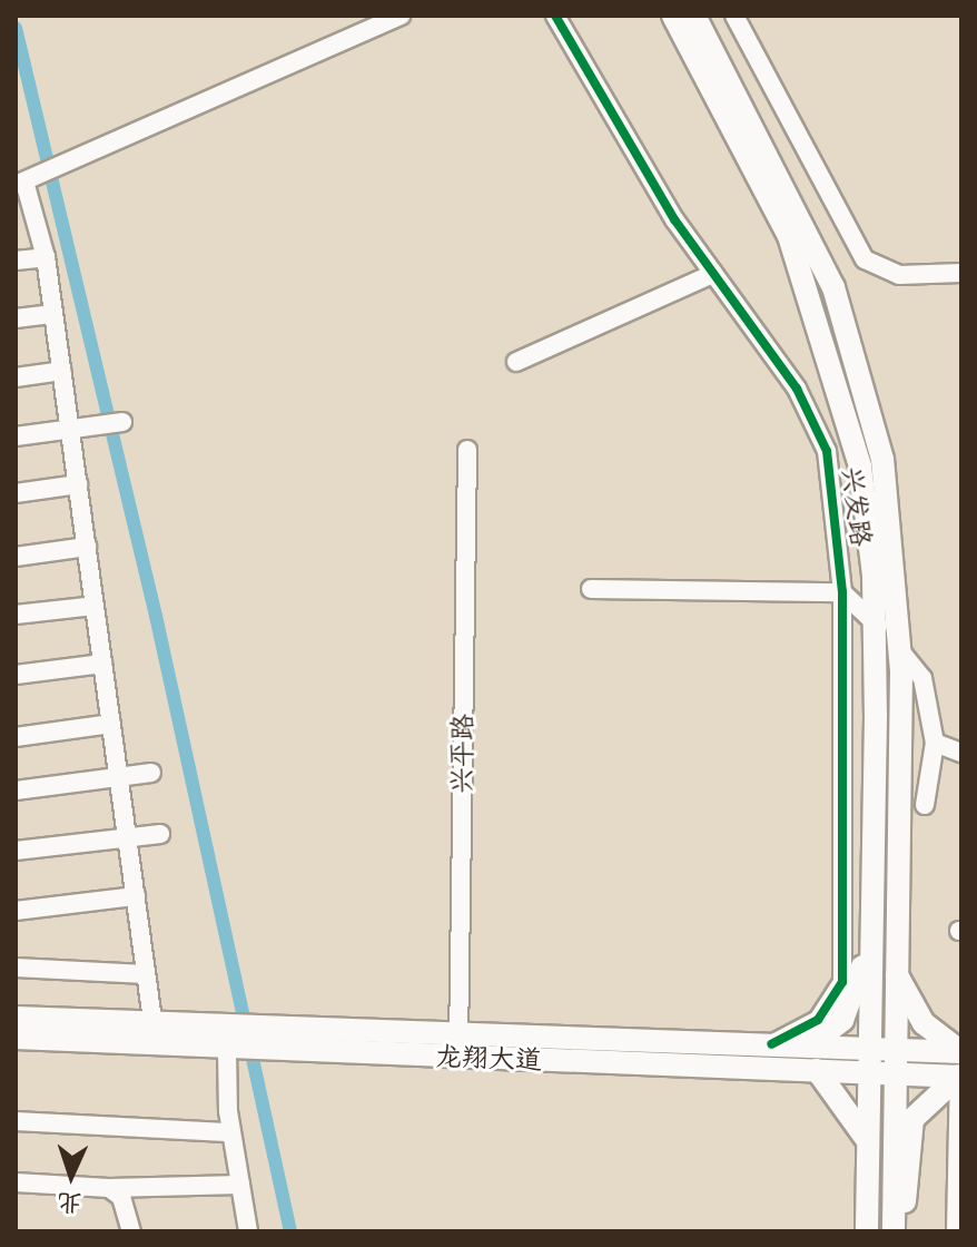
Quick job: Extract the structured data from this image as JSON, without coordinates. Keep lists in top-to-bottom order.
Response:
{
  "streets": {
    "main road": ["龙翔大道"],
    "street": ["兴发路", "兴平路"]
  },
  "crossings": [
    ["兴发路", "龙翔大道"],
    ["兴平路", "龙翔大道"]
  ],
  "north": "bottom"
}
